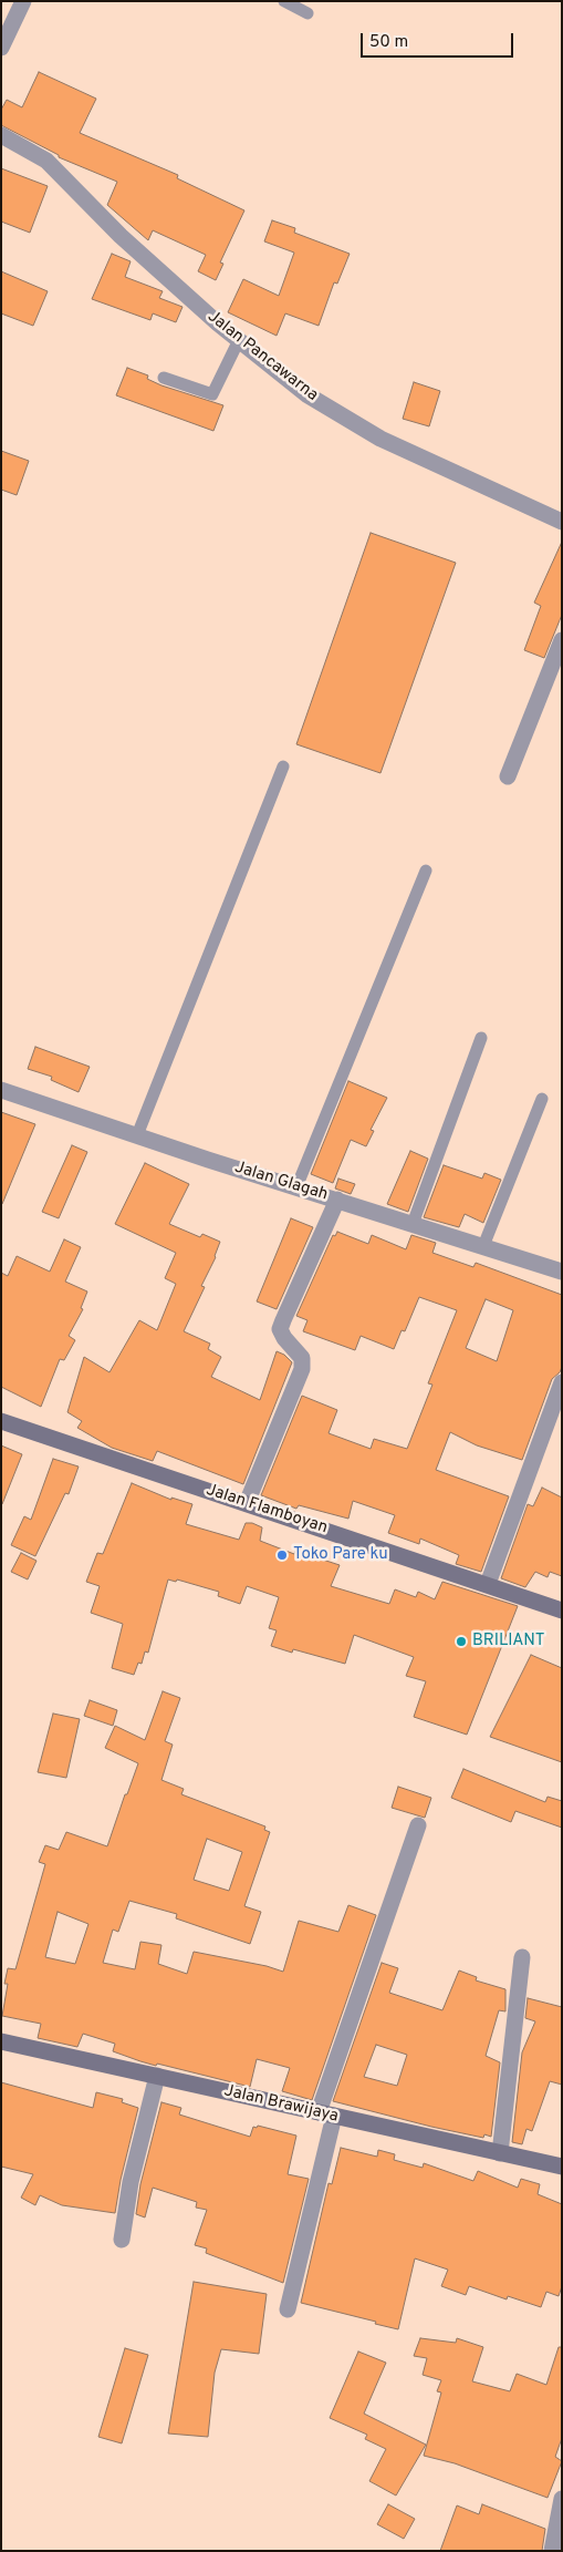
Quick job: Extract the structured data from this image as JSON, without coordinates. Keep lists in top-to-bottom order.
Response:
{
  "streets": {
    "street": [
      "Jalan Pancawarna",
      "Jalan Glagah",
      "Jalan Flamboyan",
      "Jalan Brawijaya"
    ]
  },
  "places": ["Toko Pare ku", "BRILIANT"],
  "scale_bar": "50 m"
}
